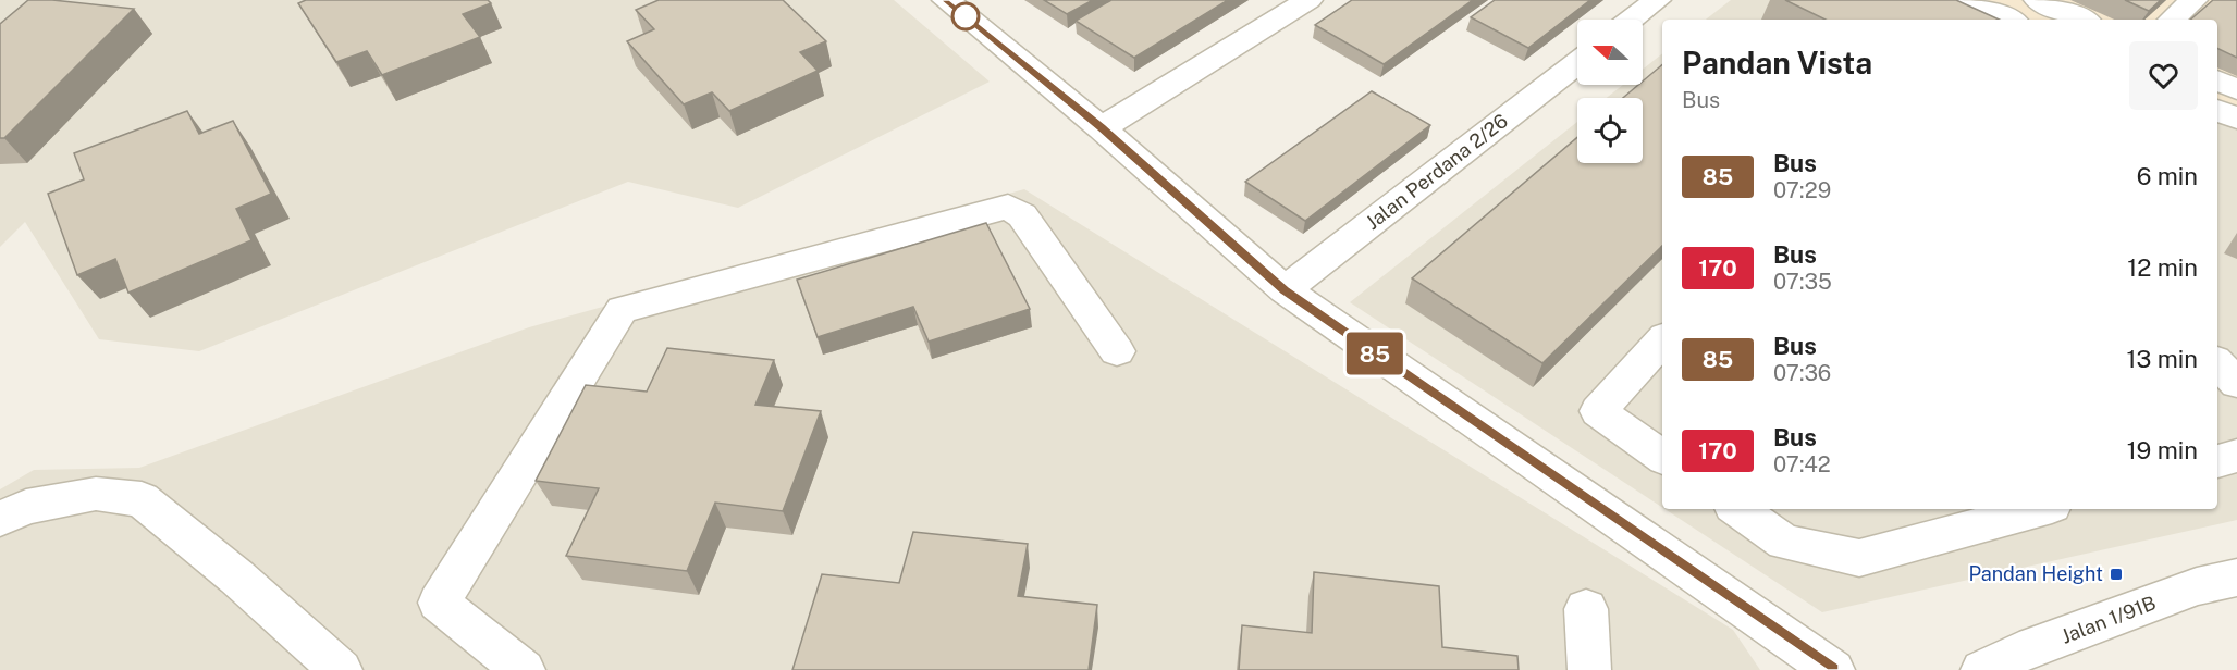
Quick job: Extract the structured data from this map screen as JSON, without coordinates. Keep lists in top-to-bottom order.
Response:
{
  "streets": {
    "street": ["Jalan Perdana 2/26", "Jalan 1/91B"]
  },
  "places": {
    "transit": ["Pandan Height"]
  },
  "lines": ["bus line 85"],
  "north": "left",
  "page": {
    "on_map": "85",
    "heading": ["Pandan Vista", "Bus"],
    "list": [
      {
        "mark": "85",
        "name": "Bus",
        "note": "07:29",
        "value": "6 min"
      },
      {
        "mark": "170",
        "name": "Bus",
        "note": "07:35",
        "value": "12 min"
      },
      {
        "mark": "85",
        "name": "Bus",
        "note": "07:36",
        "value": "13 min"
      },
      {
        "mark": "170",
        "name": "Bus",
        "note": "07:42",
        "value": "19 min"
      }
    ]
  }
}
